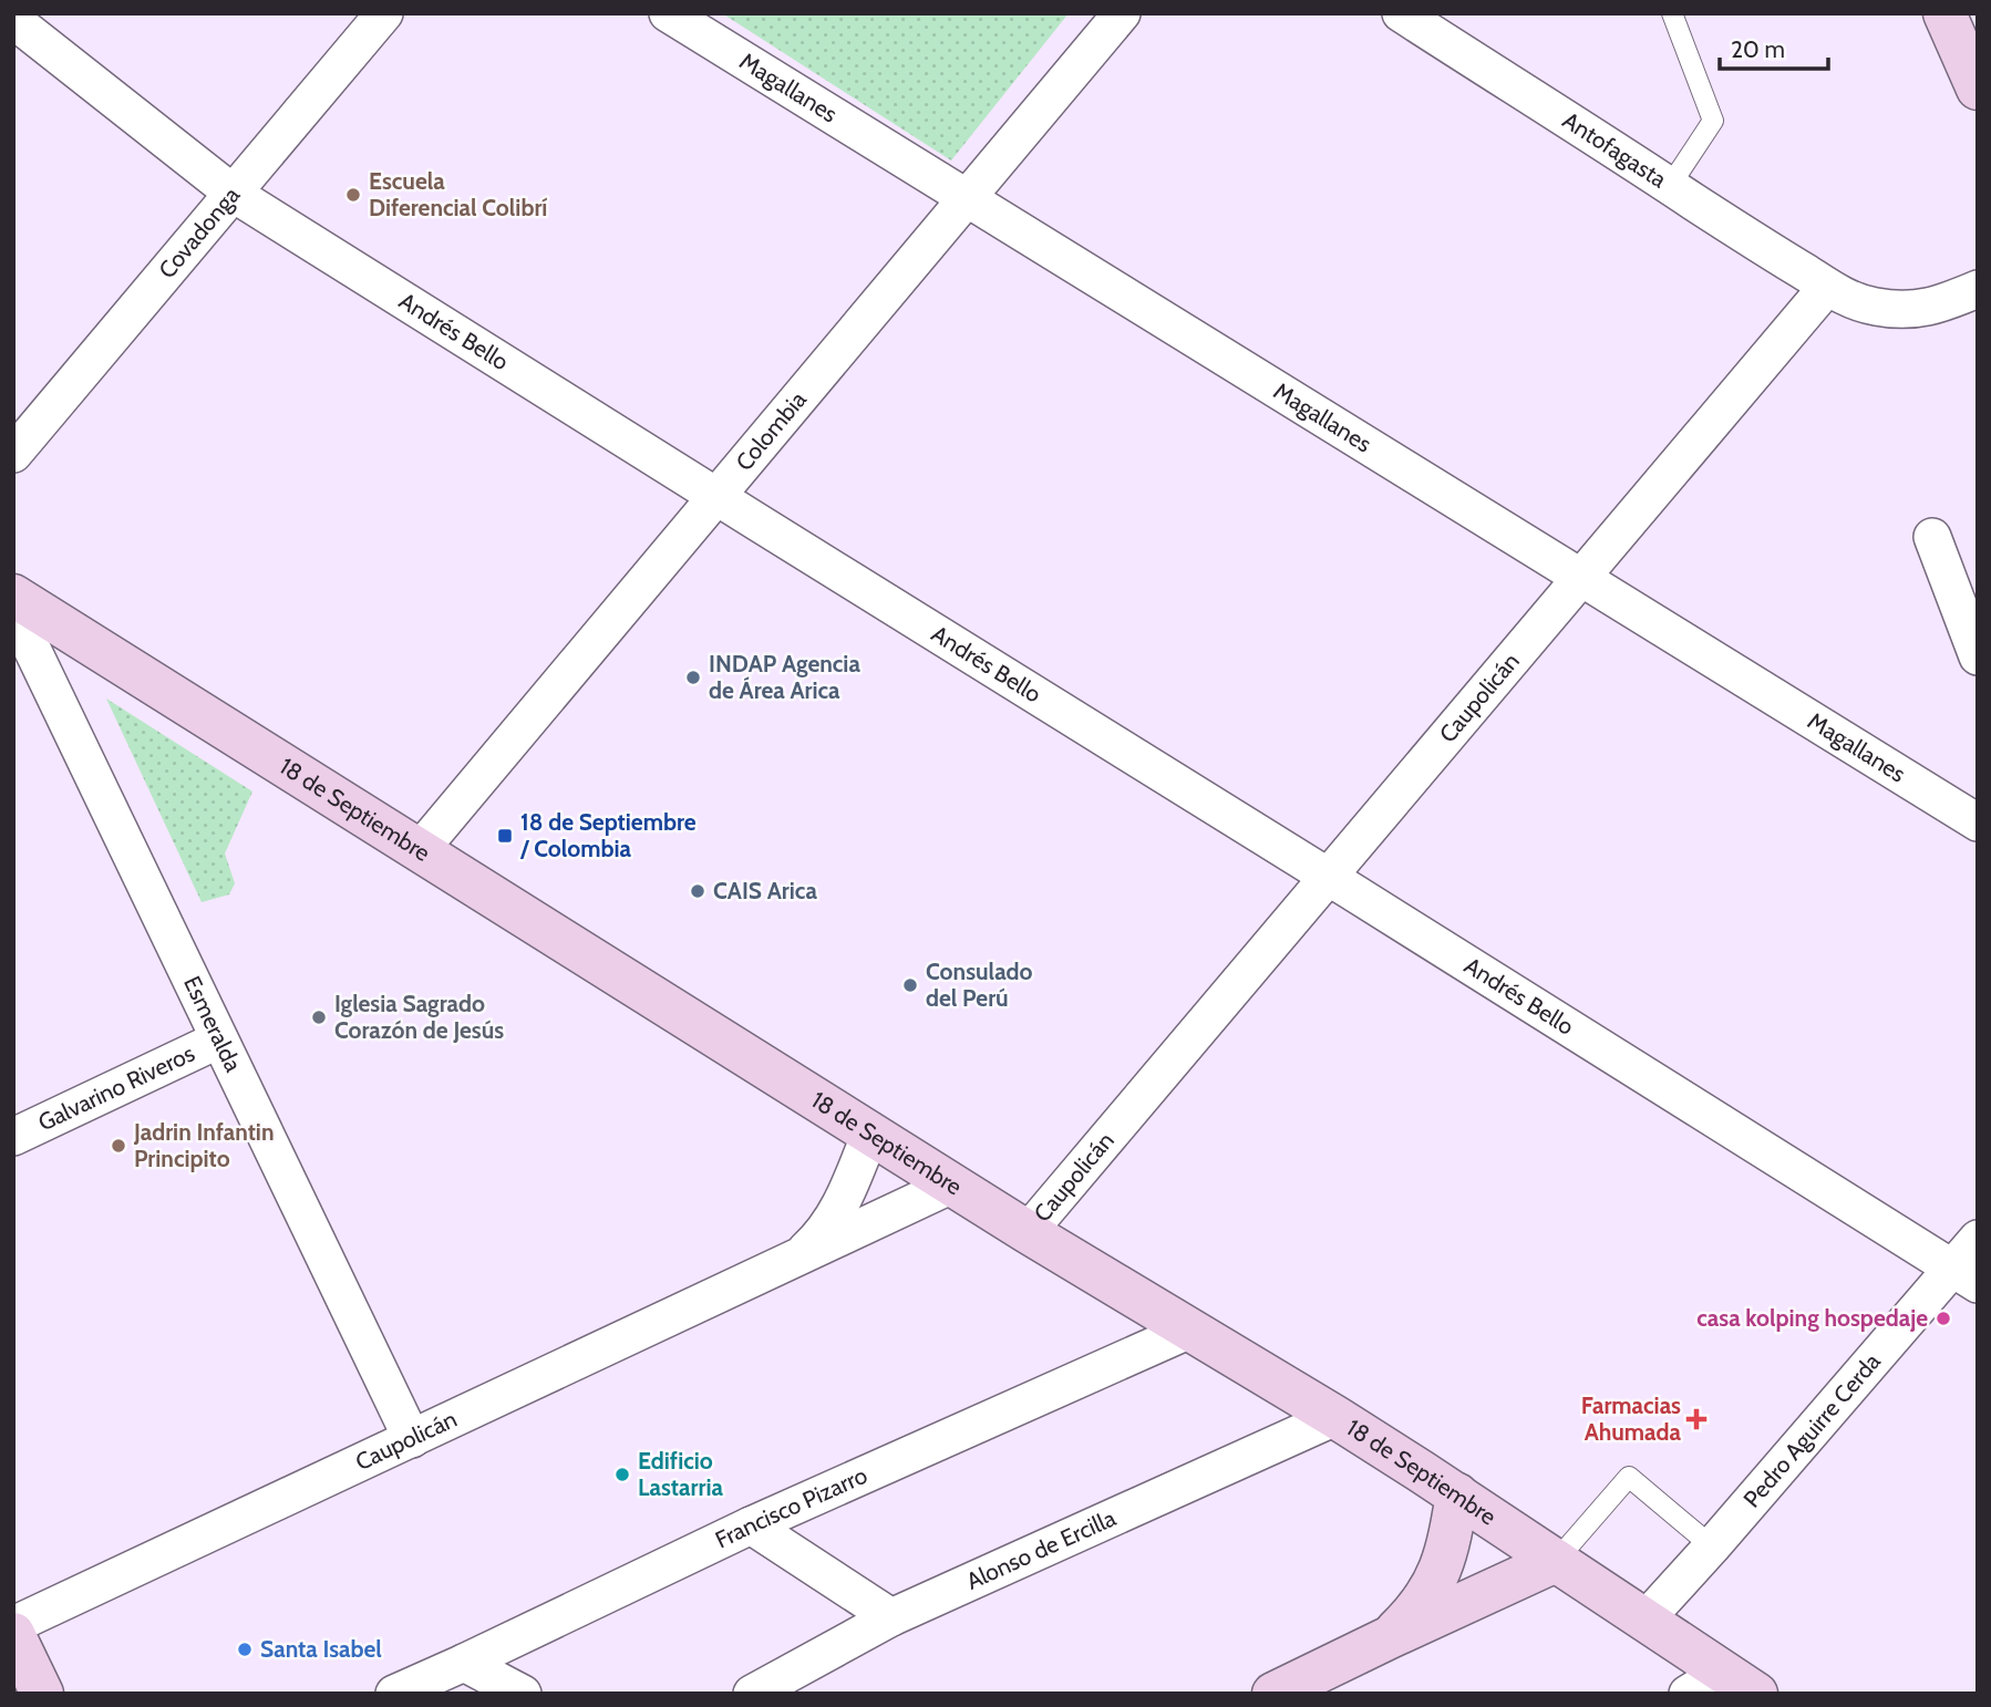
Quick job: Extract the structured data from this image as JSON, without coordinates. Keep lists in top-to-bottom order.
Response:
{
  "streets": {
    "main road": ["18 de Septiembre"],
    "street": [
      "Magallanes",
      "Antofagasta",
      "Covadonga",
      "Andrés Bello",
      "Colombia",
      "Caupolicán",
      "Esmeralda",
      "Galvarino Riveros",
      "Pedro Aguirre Cerda",
      "Francisco Pizarro",
      "Alonso de Ercilla"
    ]
  },
  "crossings": [
    ["Magallanes", "Colombia"],
    ["Magallanes", "Caupolicán"],
    ["Antofagasta", "Caupolicán"],
    ["Covadonga", "Andrés Bello"],
    ["Andrés Bello", "Colombia"],
    ["Andrés Bello", "Caupolicán"],
    ["Andrés Bello", "Pedro Aguirre Cerda"],
    ["Colombia", "18 de Septiembre"],
    ["Caupolicán", "18 de Septiembre"],
    ["Caupolicán", "Esmeralda"],
    ["18 de Septiembre", "Pedro Aguirre Cerda"],
    ["18 de Septiembre", "Francisco Pizarro"],
    ["18 de Septiembre", "Alonso de Ercilla"],
    ["Esmeralda", "Galvarino Riveros"]
  ],
  "places": {
    "other": [
      "Escuela Diferencial Colibrí",
      "INDAP Agencia de Área Arica",
      "CAIS Arica",
      "Consulado del Perú",
      "Iglesia Sagrado Corazón de Jesús",
      "Jadrin Infantin Principito",
      "casa kolping hospedaje",
      "Edificio Lastarria",
      "Santa Isabel"
    ],
    "transit": ["18 de Septiembre / Colombia"],
    "health": ["Farmacias Ahumada"]
  },
  "scale_bar": "20 m"
}
